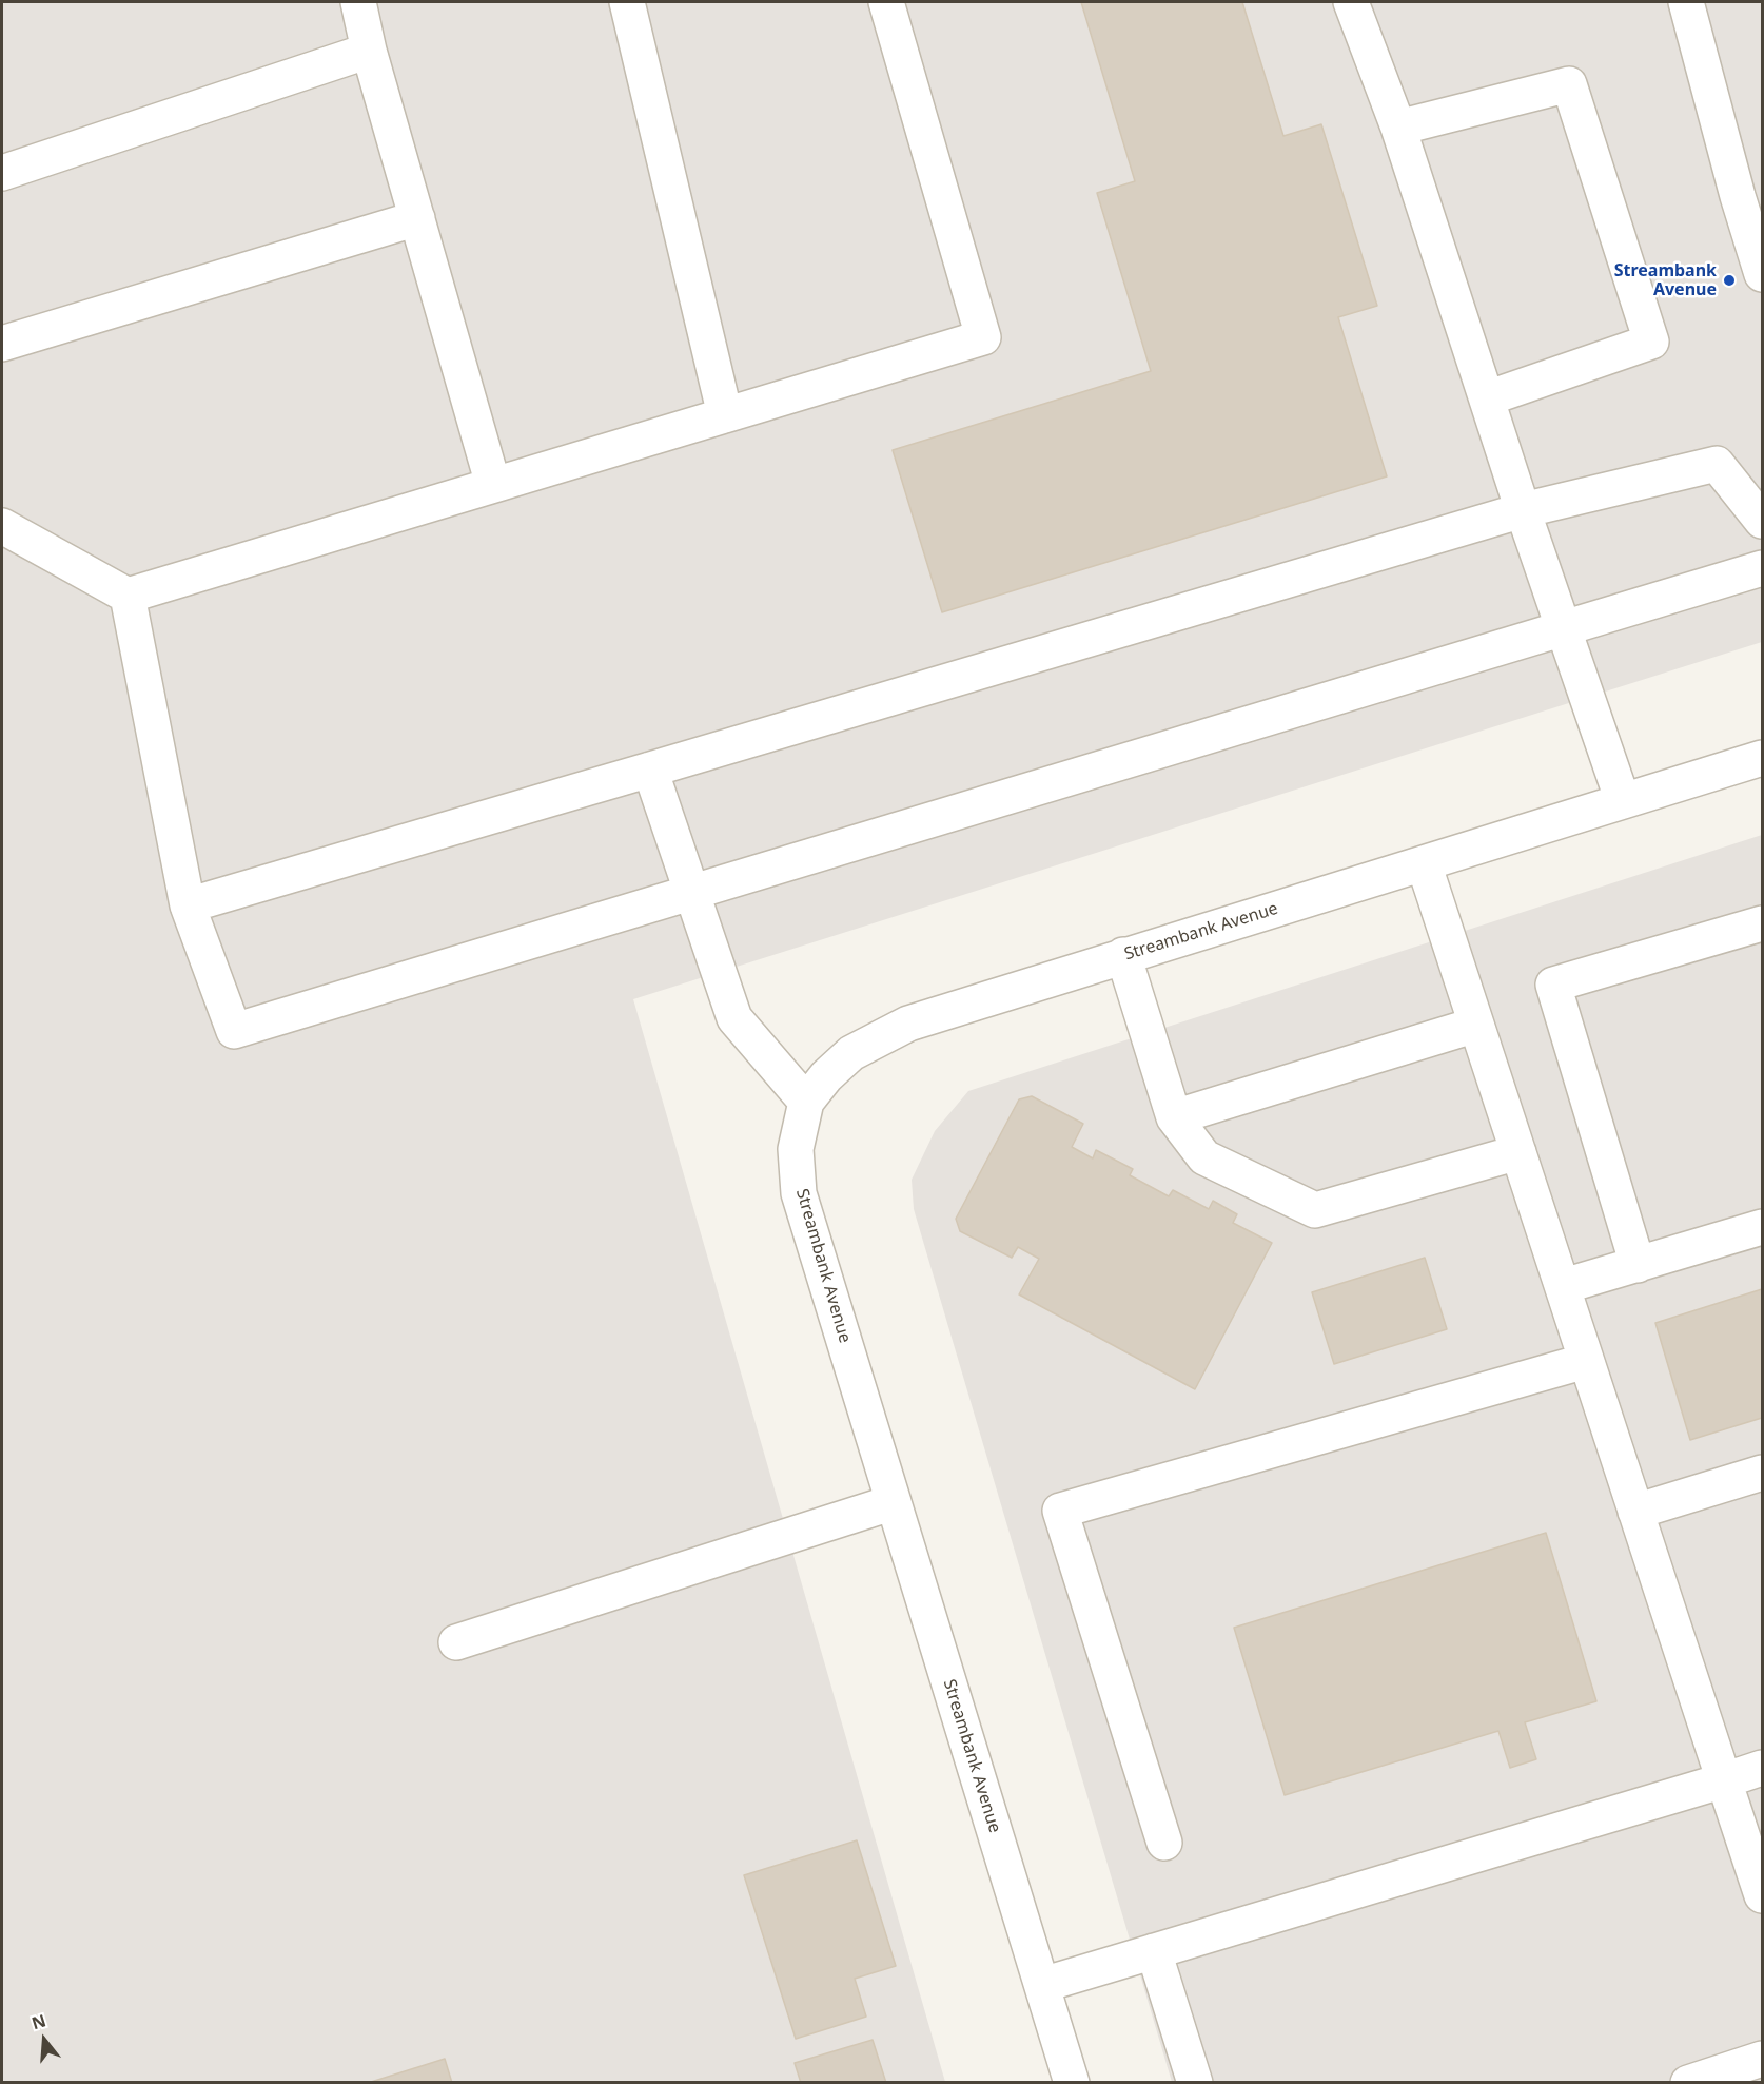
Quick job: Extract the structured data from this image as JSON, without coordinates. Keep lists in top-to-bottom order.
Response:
{
  "streets": {
    "street": ["Streambank Avenue"]
  },
  "places": ["Streambank Avenue"],
  "north": "top"
}
